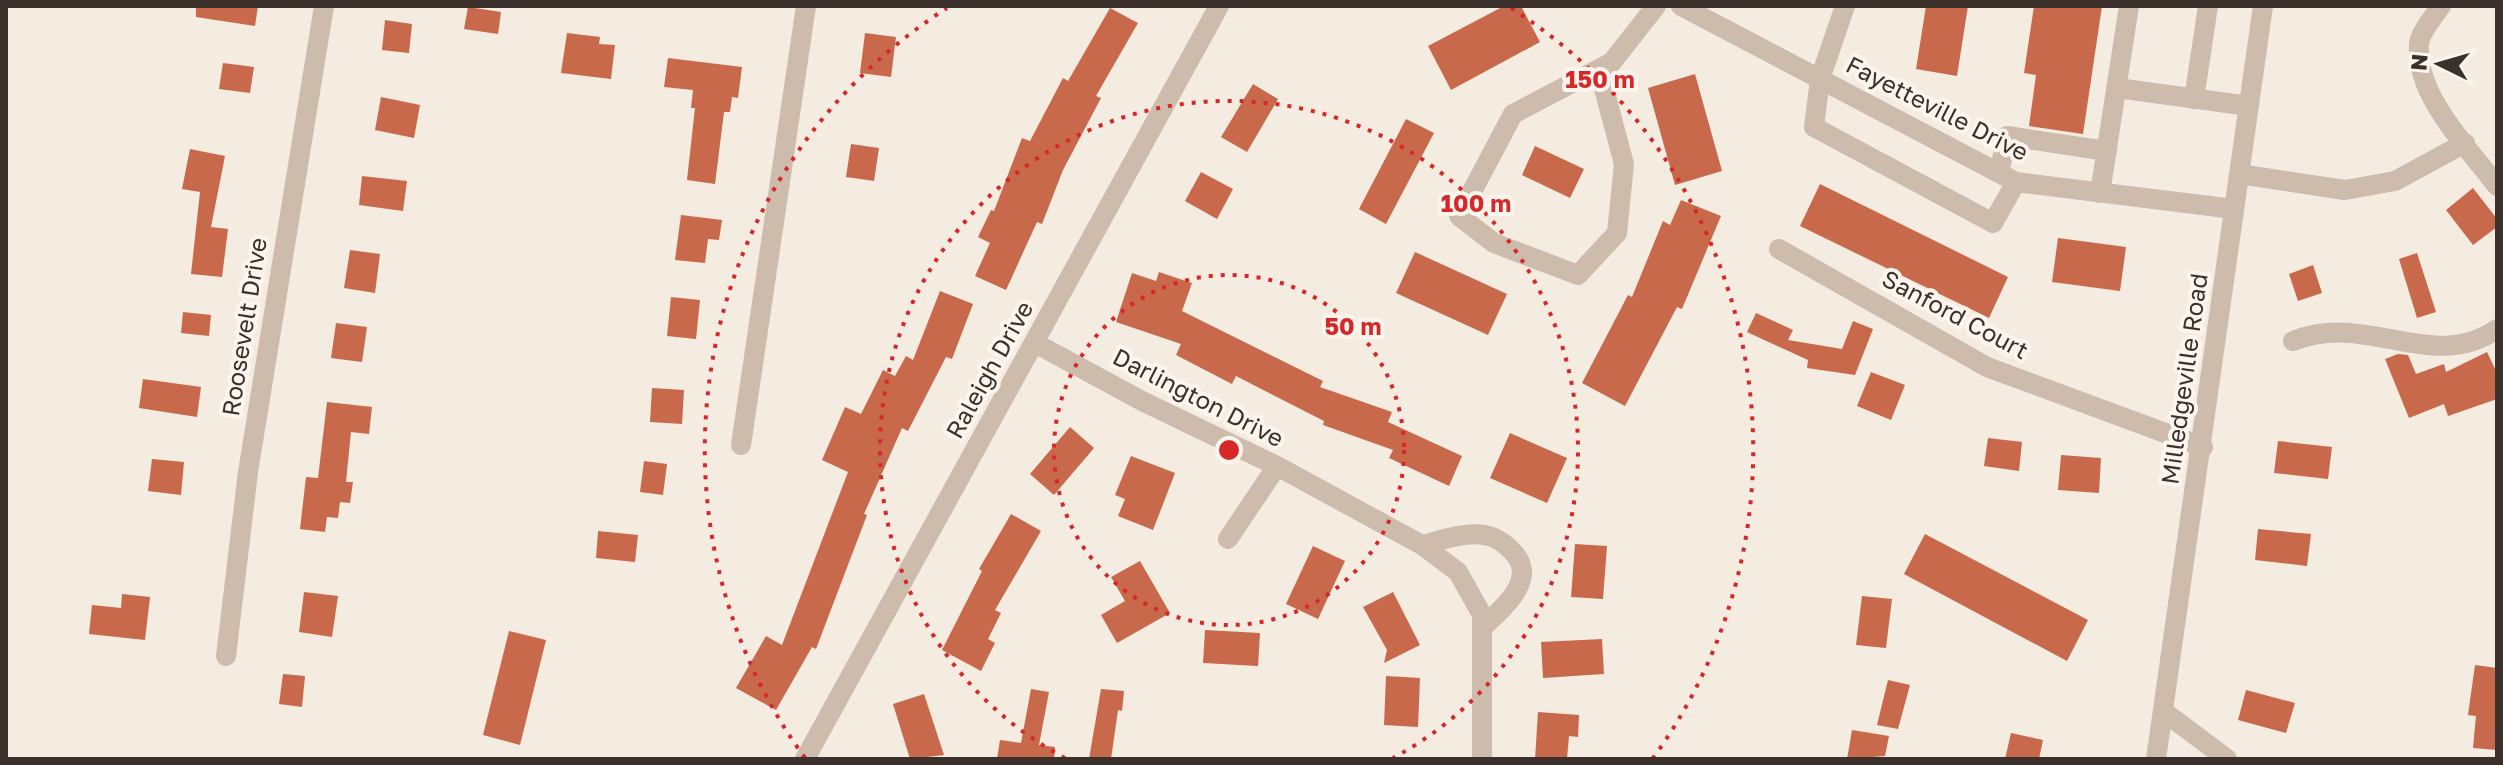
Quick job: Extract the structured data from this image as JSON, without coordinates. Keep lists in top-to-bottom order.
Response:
{
  "streets": {
    "street": [
      "Fayetteville Drive",
      "Sanford Court",
      "Roosevelt Drive",
      "Raleigh Drive",
      "Milledgeville Road",
      "Darlington Drive"
    ]
  },
  "crossings": [
    ["Fayetteville Drive", "Milledgeville Road"],
    ["Sanford Court", "Milledgeville Road"],
    ["Raleigh Drive", "Darlington Drive"]
  ],
  "north": "left",
  "rings": ["150 m", "100 m", "50 m"]
}
